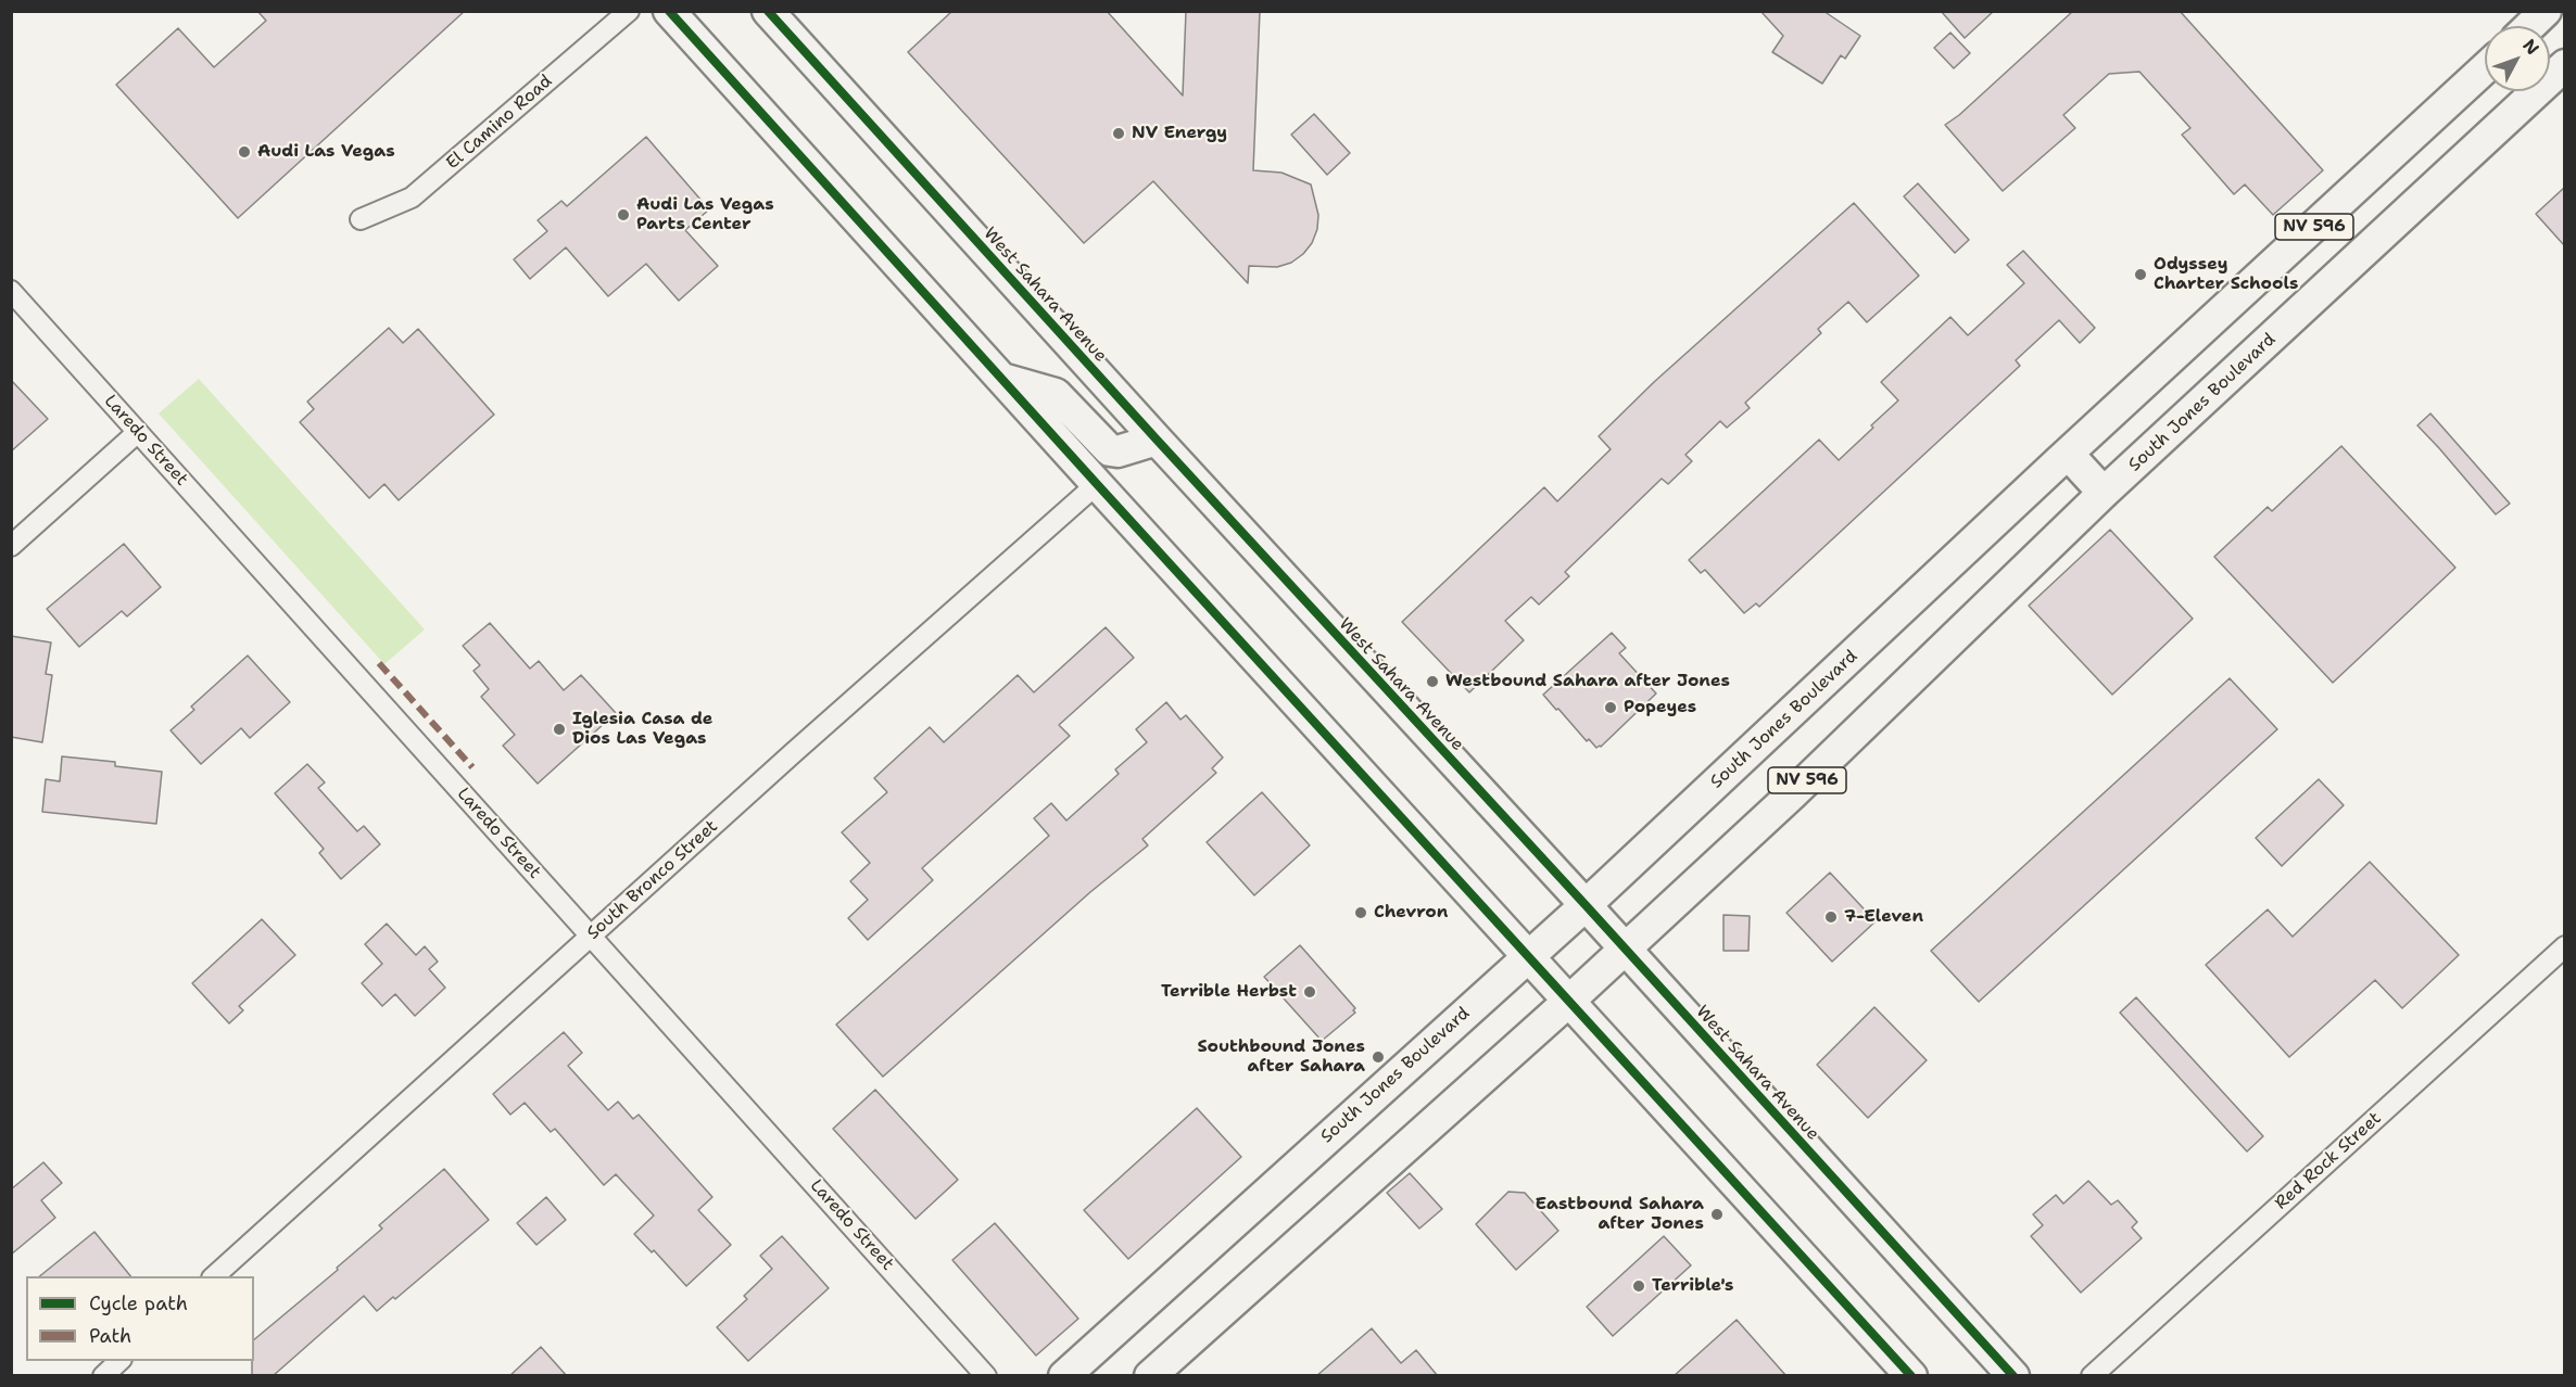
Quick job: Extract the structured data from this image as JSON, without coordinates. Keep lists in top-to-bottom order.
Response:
{
  "streets": {
    "main road": ["NV 596", "West Sahara Avenue", "South Jones Boulevard"],
    "street": [
      "El Camino Road",
      "Laredo Street",
      "South Bronco Street",
      "Red Rock Street"
    ]
  },
  "crossings": [
    ["West Sahara Avenue", "South Jones Boulevard"],
    ["Laredo Street", "South Bronco Street"]
  ],
  "places": [
    "NV Energy",
    "Audi Las Vegas",
    "Audi Las Vegas Parts Center",
    "Odyssey Charter Schools",
    "Westbound Sahara after Jones",
    "Popeyes",
    "Iglesia Casa de Dios Las Vegas",
    "Chevron",
    "7-Eleven",
    "Terrible Herbst",
    "Southbound Jones after Sahara",
    "Eastbound Sahara after Jones",
    "Terrible's"
  ],
  "legend": ["Cycle path", "Path"],
  "north": "top right"
}
